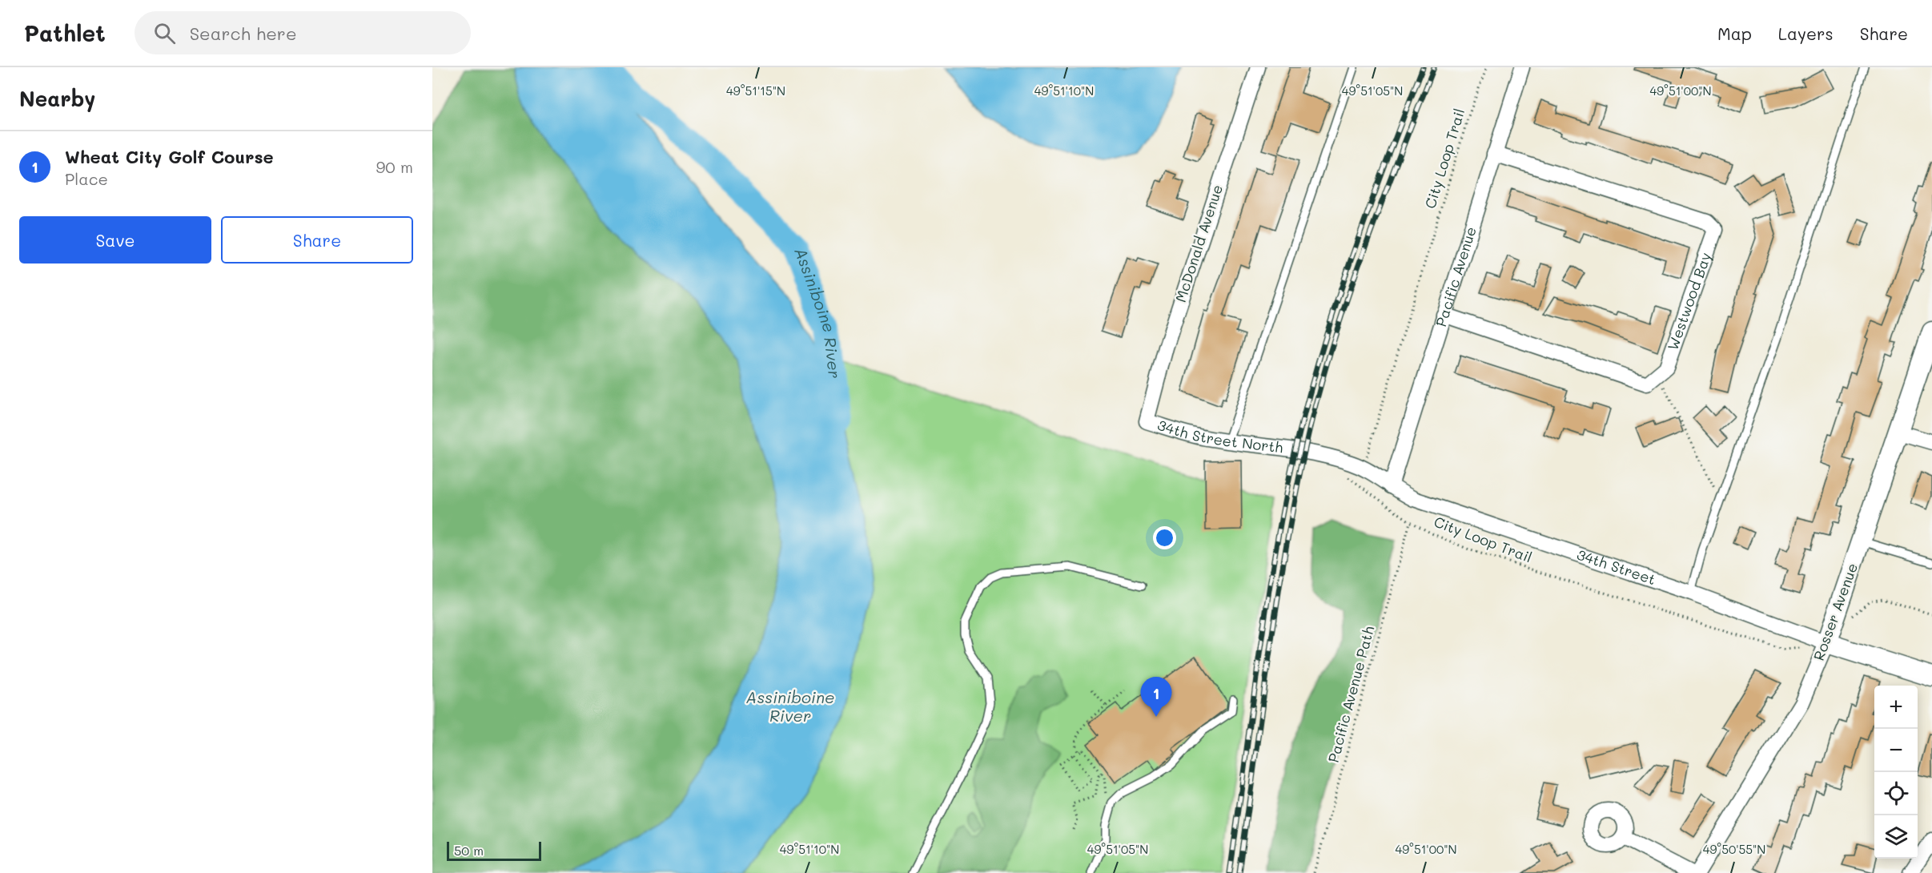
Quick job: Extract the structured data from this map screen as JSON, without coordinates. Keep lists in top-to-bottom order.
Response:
{
  "streets": {
    "street": [
      "McDonald Avenue",
      "Pacific Avenue",
      "Westwood Bay",
      "34th Street North",
      "34th Street",
      "Rosser Avenue"
    ],
    "path": ["City Loop Trail", "Pacific Avenue Path"]
  },
  "crossings": [
    ["City Loop Trail", "34th Street"],
    ["City Loop Trail", "Rosser Avenue"],
    ["City Loop Trail", "Pacific Avenue Path"],
    ["McDonald Avenue", "34th Street North"],
    ["Pacific Avenue", "Westwood Bay"],
    ["Pacific Avenue", "34th Street"],
    ["34th Street North", "34th Street"],
    ["34th Street", "Rosser Avenue"]
  ],
  "water": ["Assiniboine River"],
  "scale_bar": "50 m",
  "page": {
    "header": "Pathlet",
    "search": "Search here",
    "nav": ["Map", "Layers", "Share"],
    "heading": "Nearby",
    "list": [
      {
        "mark": "1",
        "name": "Wheat City Golf Course",
        "note": "Place",
        "value": "90 m"
      }
    ],
    "buttons": ["Save", "Share"],
    "pins": "1",
    "map_buttons": ["+", "−"],
    "scale": "50 m"
  },
  "coordinates": [
    "49°51'15\"N",
    "49°51'10\"N",
    "49°51'05\"N",
    "49°51'00\"N",
    "49°50'55\"N"
  ]
}
